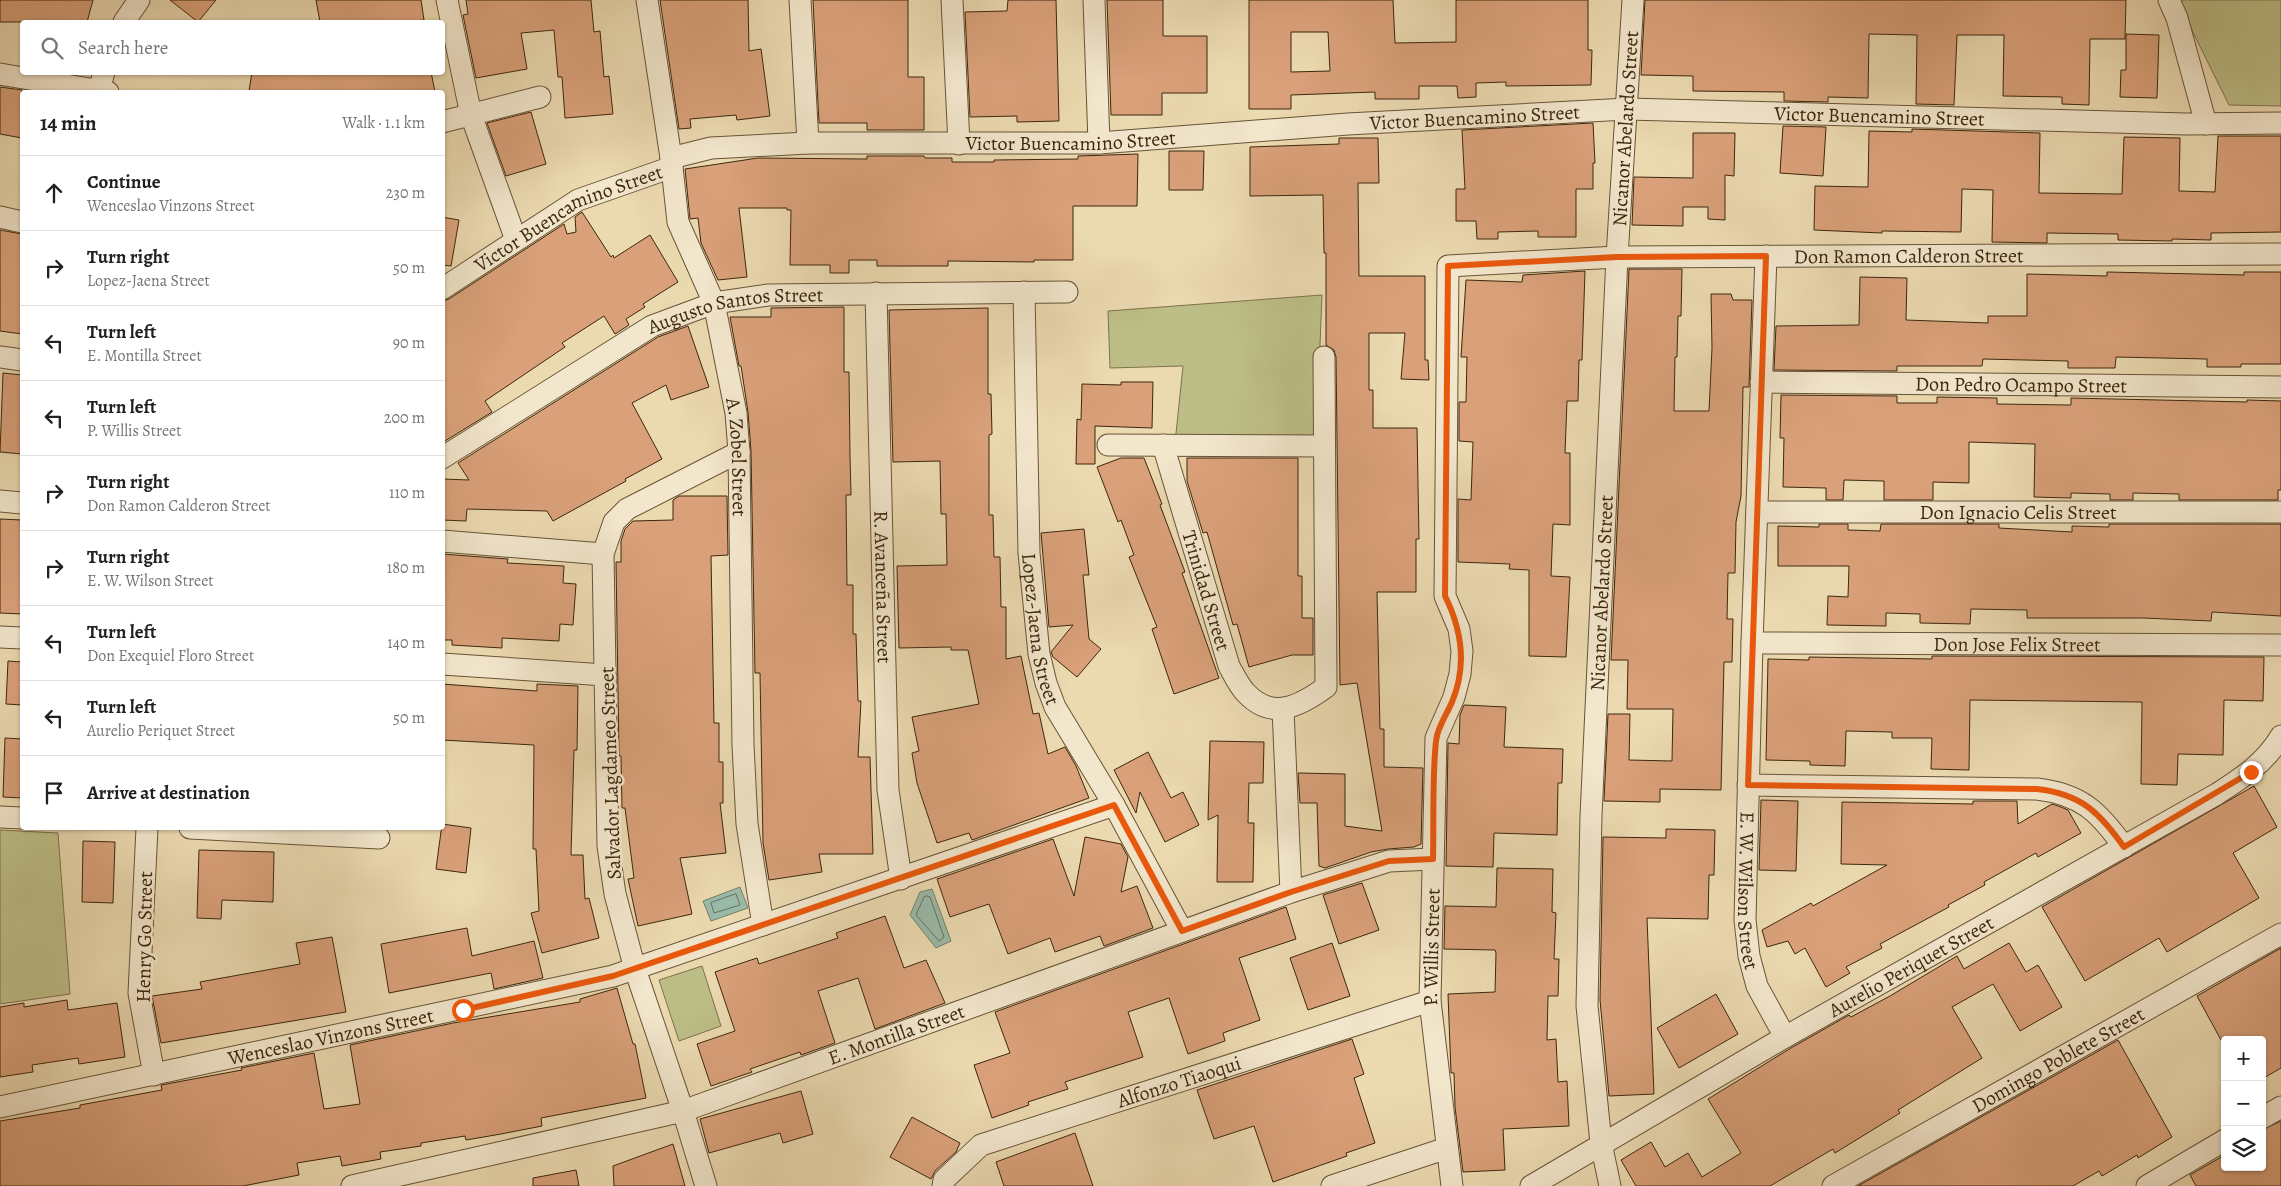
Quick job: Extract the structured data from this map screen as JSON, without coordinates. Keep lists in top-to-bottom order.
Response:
{
  "streets": {
    "street": [
      "Victor Buencamino Street",
      "Nicanor Abelardo Street",
      "Don Ramon Calderon Street",
      "Augusto Santos Street",
      "Don Pedro Ocampo Street",
      "A. Zobel Street",
      "Don Ignacio Celis Street",
      "R. Avanceña Street",
      "Trinidad Street",
      "Lopez-Jaena Street",
      "Don Jose Felix Street",
      "Salvador Lagdameo Street",
      "E. W. Wilson Street",
      "Henry Go Street",
      "P. Willis Street",
      "Aurelio Periquet Street",
      "E. Montilla Street",
      "Wenceslao Vinzons Street",
      "Domingo Poblete Street",
      "Alfonzo Tiaoqui"
    ]
  },
  "crossings": [
    ["Victor Buencamino Street", "Nicanor Abelardo Street"],
    ["Victor Buencamino Street", "A. Zobel Street"],
    ["Nicanor Abelardo Street", "Don Ramon Calderon Street"],
    ["Nicanor Abelardo Street", "Aurelio Periquet Street"],
    ["Don Ramon Calderon Street", "E. W. Wilson Street"],
    ["Don Ramon Calderon Street", "P. Willis Street"],
    ["Augusto Santos Street", "A. Zobel Street"],
    ["Augusto Santos Street", "R. Avanceña Street"],
    ["Augusto Santos Street", "Lopez-Jaena Street"],
    ["Don Pedro Ocampo Street", "E. W. Wilson Street"],
    ["A. Zobel Street", "Salvador Lagdameo Street"],
    ["A. Zobel Street", "Wenceslao Vinzons Street"],
    ["Don Ignacio Celis Street", "E. W. Wilson Street"],
    ["R. Avanceña Street", "Wenceslao Vinzons Street"],
    ["Lopez-Jaena Street", "E. Montilla Street"],
    ["Lopez-Jaena Street", "Wenceslao Vinzons Street"],
    ["Don Jose Felix Street", "E. W. Wilson Street"],
    ["Salvador Lagdameo Street", "E. Montilla Street"],
    ["Salvador Lagdameo Street", "Wenceslao Vinzons Street"],
    ["E. W. Wilson Street", "Aurelio Periquet Street"],
    ["Henry Go Street", "Wenceslao Vinzons Street"],
    ["P. Willis Street", "E. Montilla Street"],
    ["P. Willis Street", "Alfonzo Tiaoqui"]
  ],
  "page": {
    "search": "Search here",
    "heading": ["14 min", "Walk · 1.1 km"],
    "list": [
      ["Continue", "Wenceslao Vinzons Street", "230 m"],
      ["Turn right", "Lopez-Jaena Street", "50 m"],
      ["Turn left", "E. Montilla Street", "90 m"],
      ["Turn left", "P. Willis Street", "200 m"],
      ["Turn right", "Don Ramon Calderon Street", "110 m"],
      ["Turn right", "E. W. Wilson Street", "180 m"],
      ["Turn left", "Don Exequiel Floro Street", "140 m"],
      ["Turn left", "Aurelio Periquet Street", "50 m"],
      "Arrive at destination"
    ],
    "map_buttons": ["+", "−"]
  }
}
